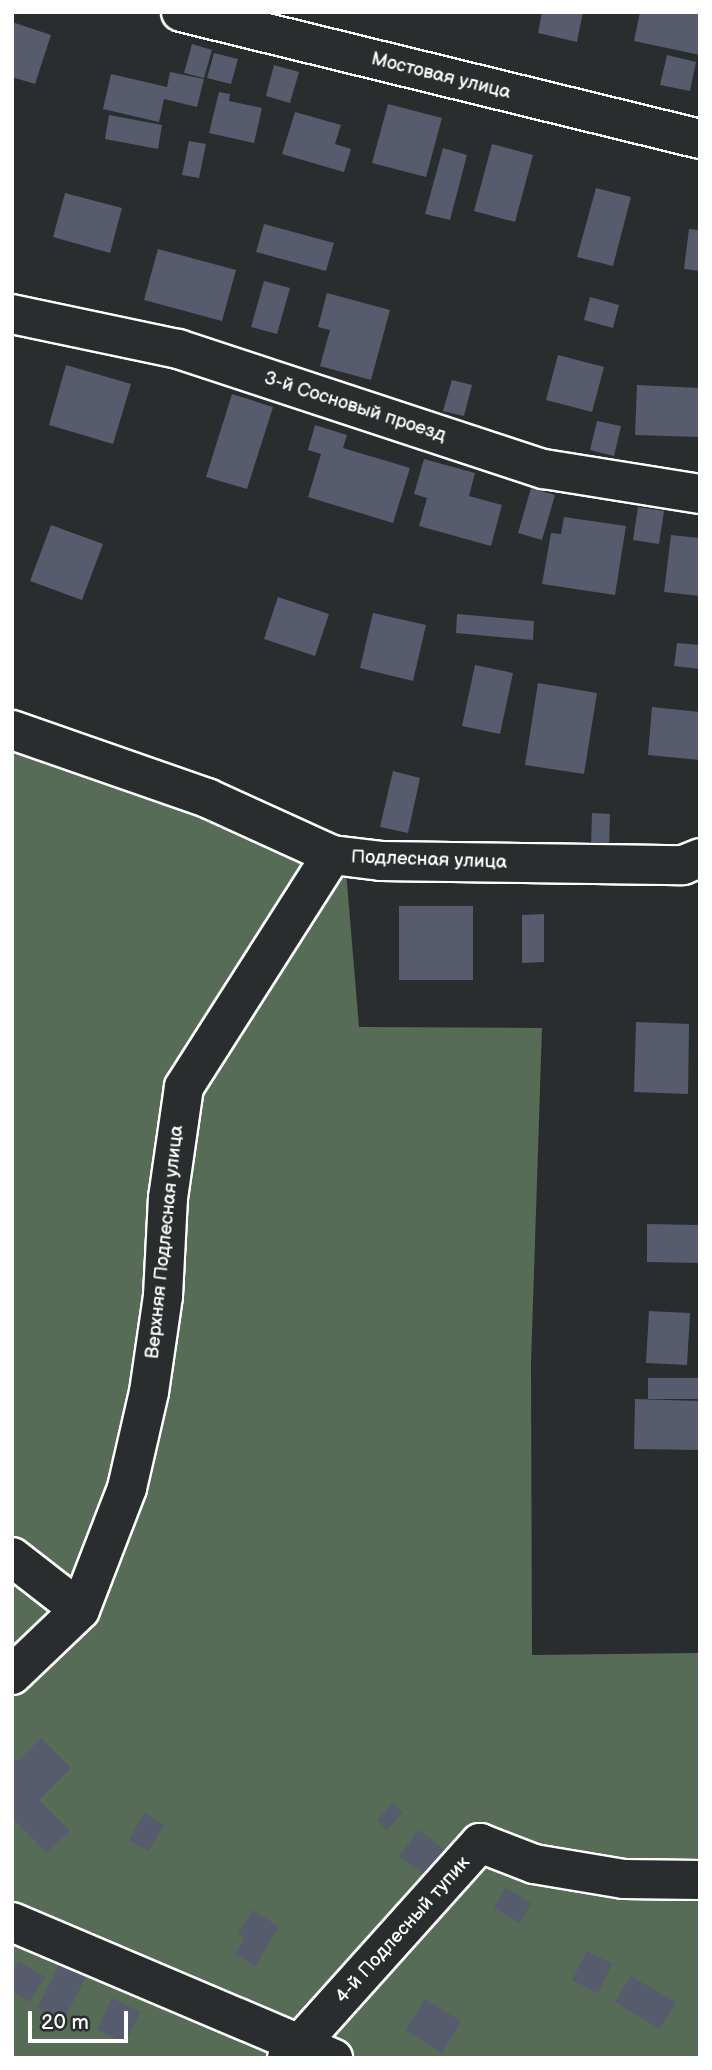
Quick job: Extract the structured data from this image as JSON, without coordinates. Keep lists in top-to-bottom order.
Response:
{
  "streets": {
    "street": [
      "Мостовая улица",
      "3-й Сосновый проезд",
      "Подлесная улица",
      "Верхняя Подлесная улица",
      "4-й Подлесный тупик"
    ]
  },
  "crossings": [
    ["Подлесная улица", "Верхняя Подлесная улица"]
  ],
  "scale_bar": "20 m"
}
